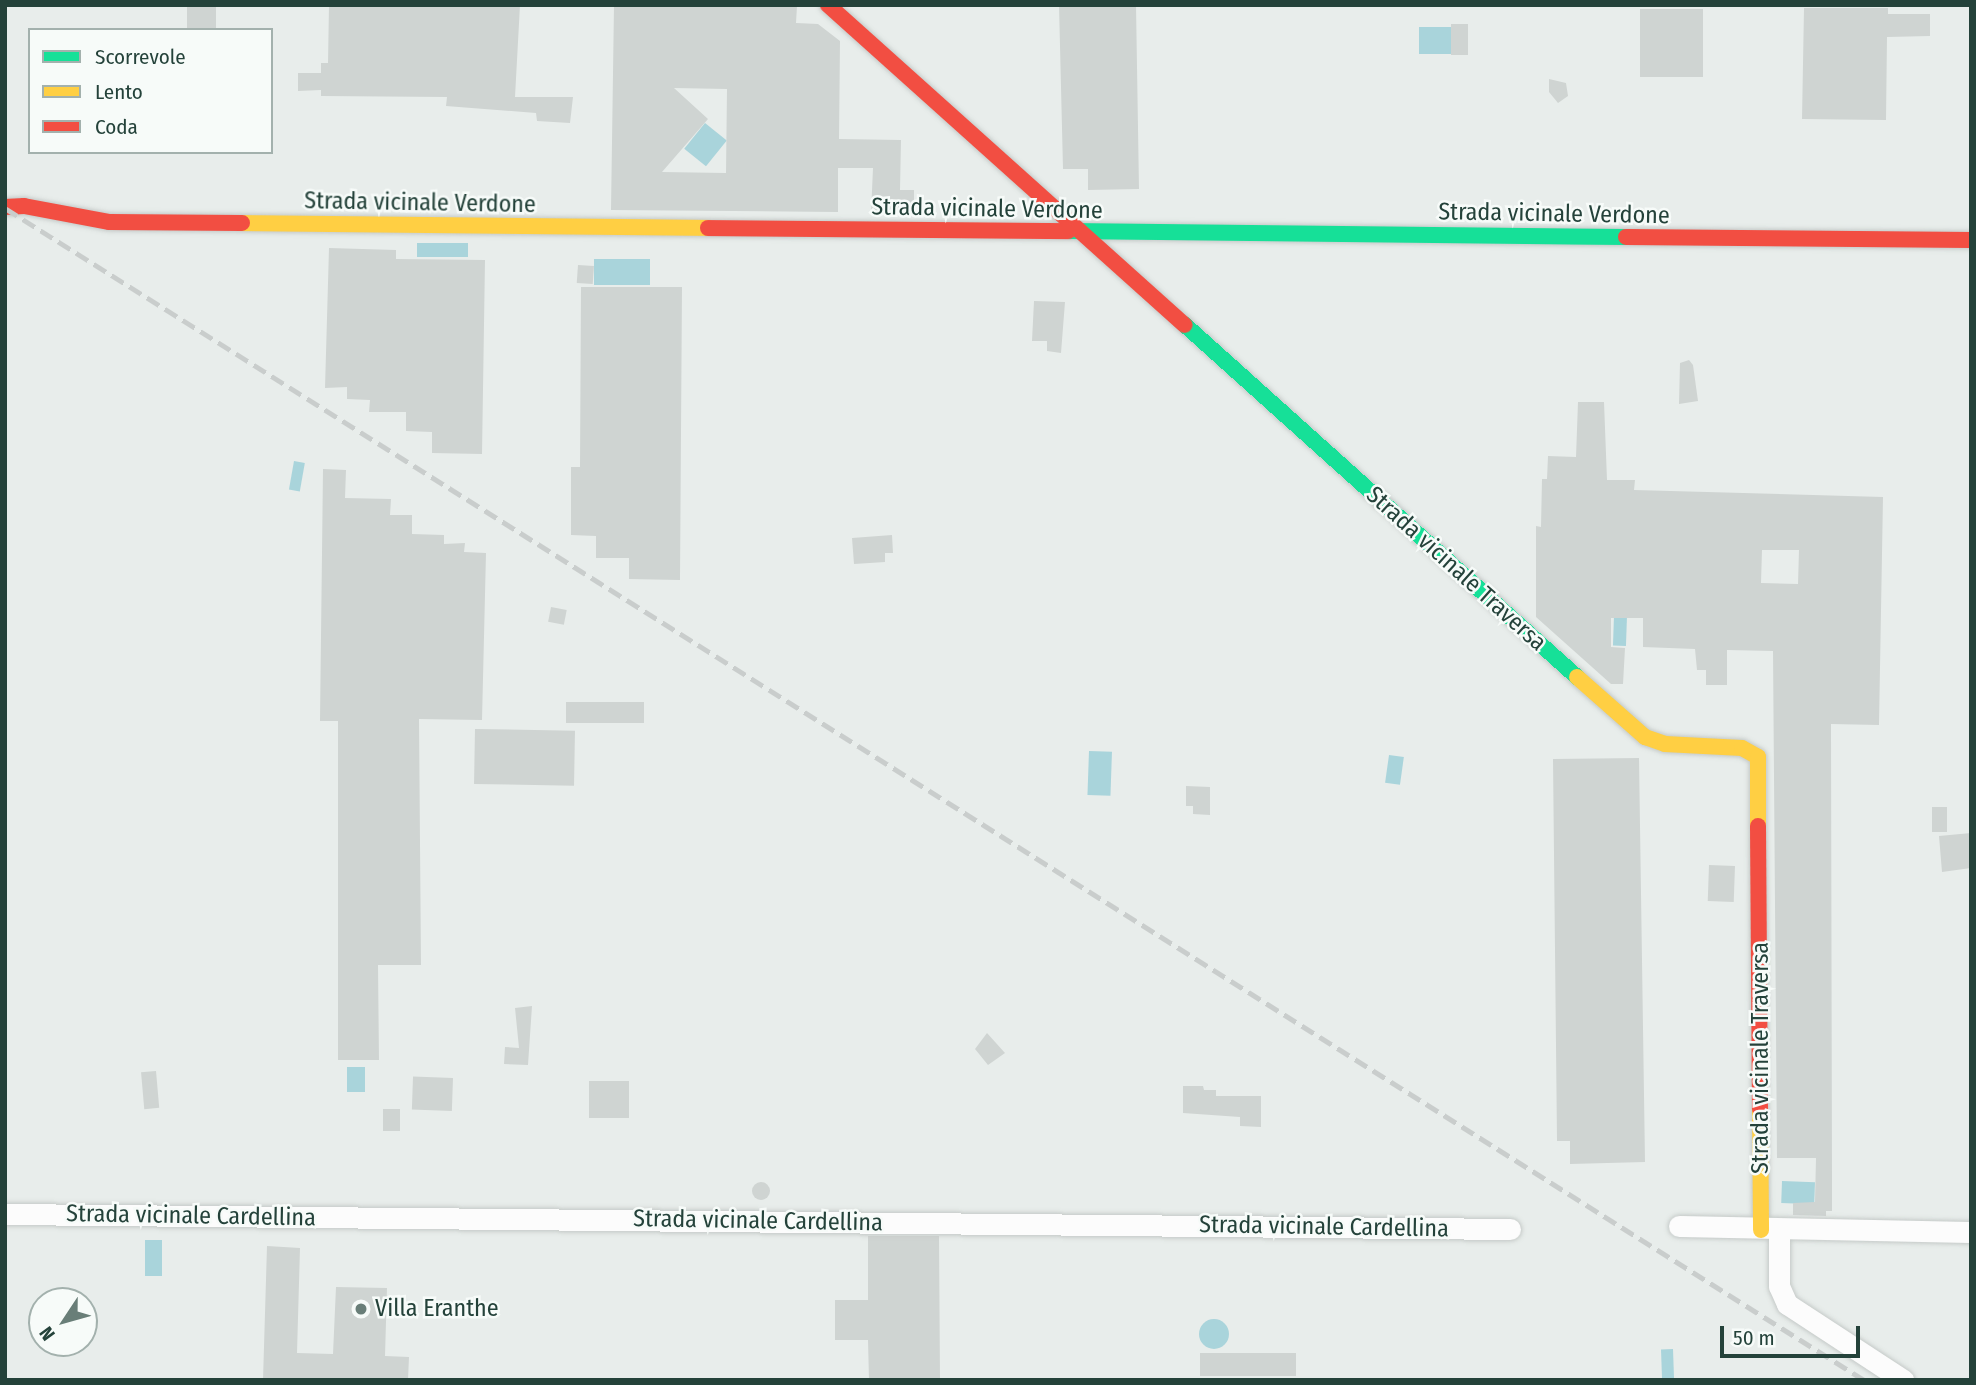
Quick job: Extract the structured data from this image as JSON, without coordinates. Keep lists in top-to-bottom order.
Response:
{
  "streets": {
    "street": ["Strada vicinale Verdone", "Strada vicinale Traversa", "Strada vicinale Cardellina"]
  },
  "crossings": [
    ["Strada vicinale Verdone", "Strada vicinale Traversa"]
  ],
  "places": ["Villa Eranthe"],
  "legend": ["Scorrevole", "Lento", "Coda"],
  "scale_bar": "50 m",
  "north": "bottom left"
}
